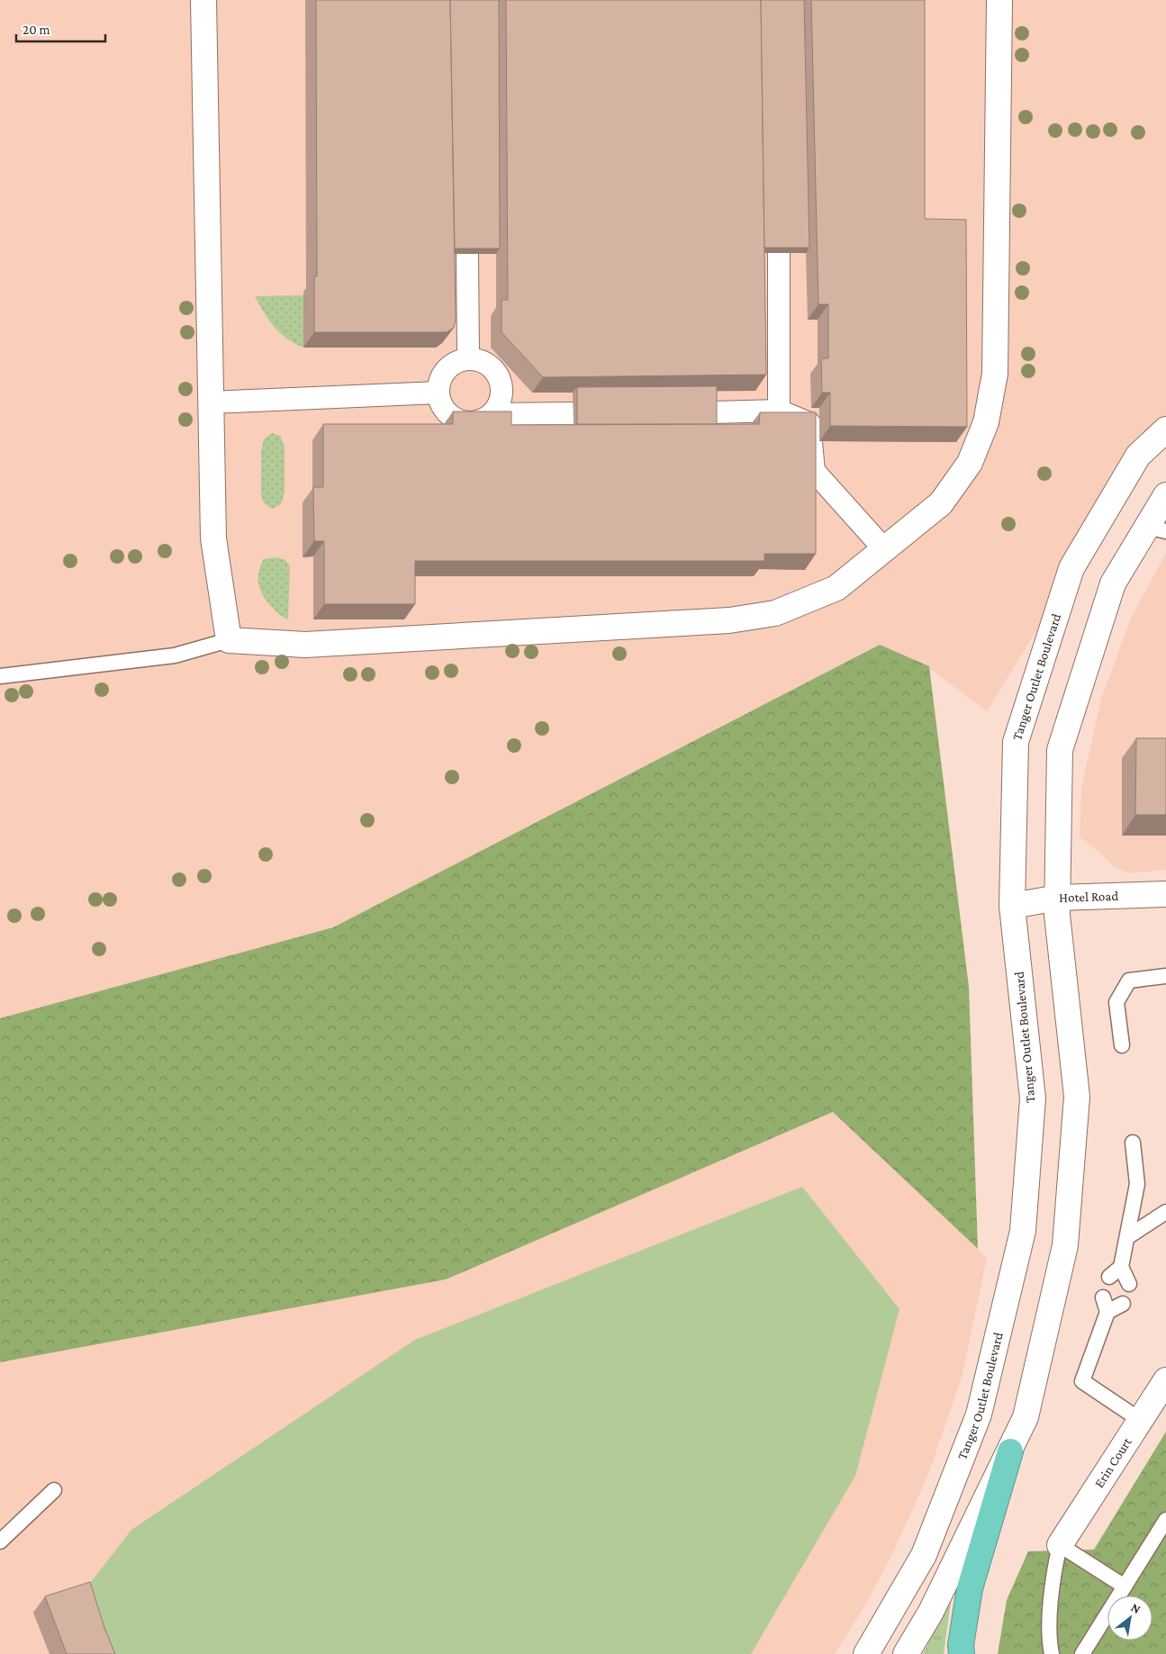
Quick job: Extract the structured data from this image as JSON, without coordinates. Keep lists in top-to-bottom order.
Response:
{
  "streets": {
    "street": ["Tanger Outlet Boulevard", "Hotel Road", "Erin Court"]
  },
  "crossings": [
    ["Tanger Outlet Boulevard", "Hotel Road"]
  ],
  "scale_bar": "20 m",
  "north": "top right"
}
